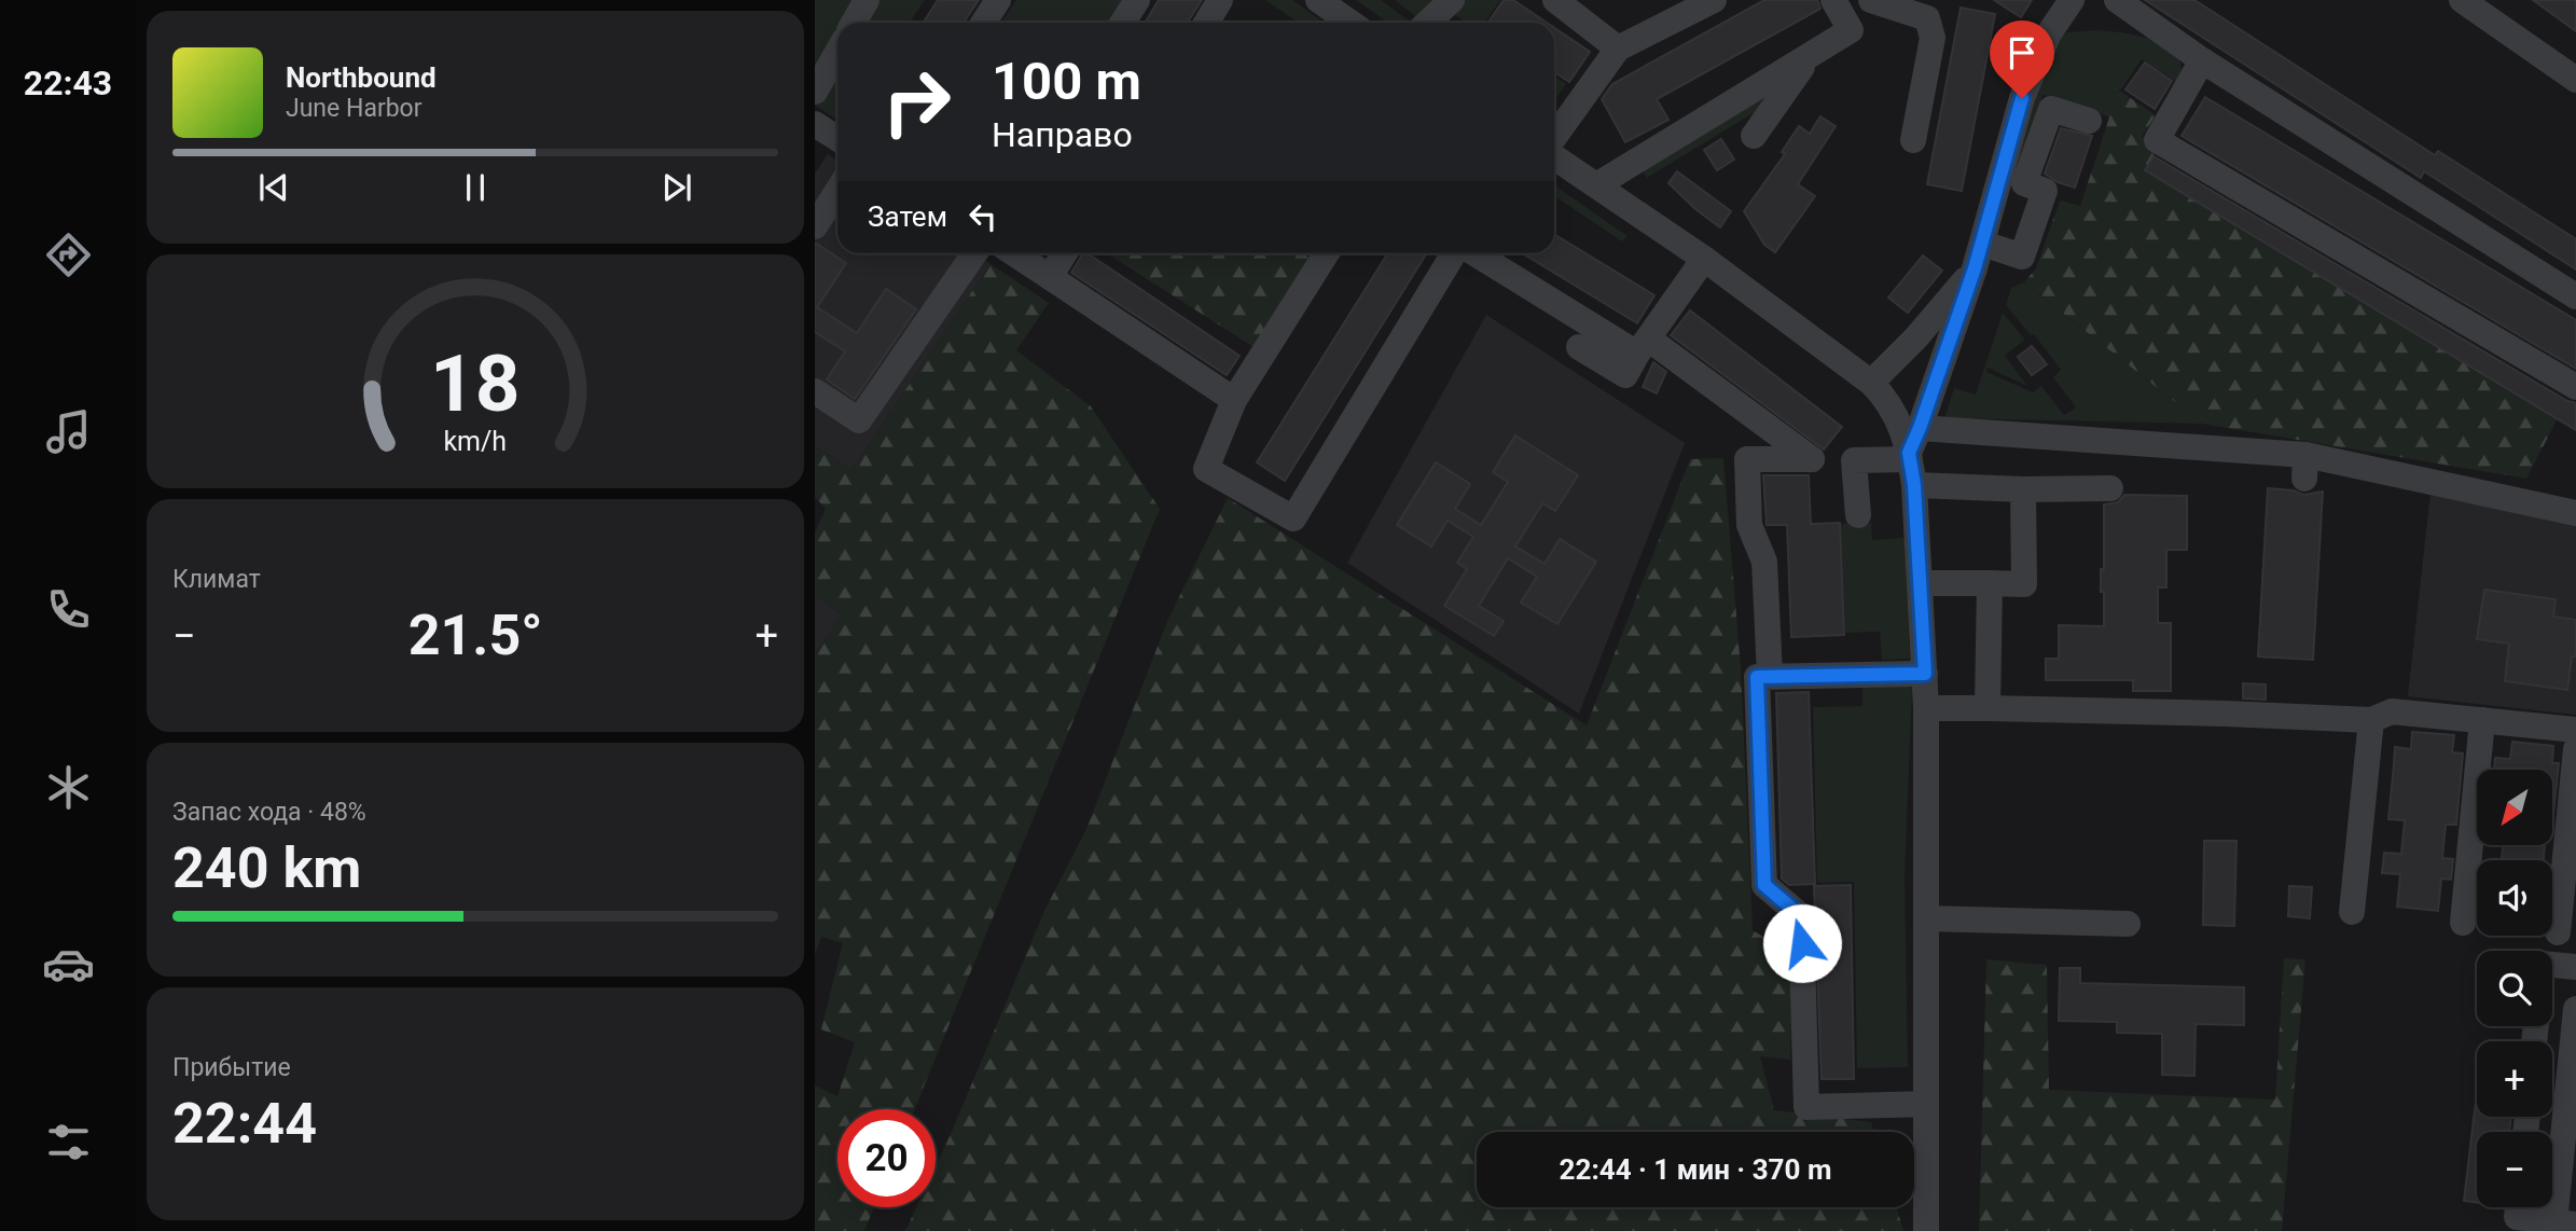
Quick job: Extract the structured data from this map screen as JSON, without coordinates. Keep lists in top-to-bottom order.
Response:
{
  "north": "bottom left",
  "page": {
    "tabs": "22:43",
    "turn": ["100 m", "Направо"],
    "song": ["Northbound", "June Harbor"],
    "then": "Затем",
    "tile": [
      "Климат",
      ["Запас хода · 48%", "240 km"],
      ["Прибытие", "22:44"]
    ],
    "heat": ["−", "21.5°", "+"],
    "map_buttons": ["+", "−"],
    "limit": "20",
    "trip": "22:44 · 1 мин · 370 m",
    "gauge": ["18", "km/h"]
  }
}
